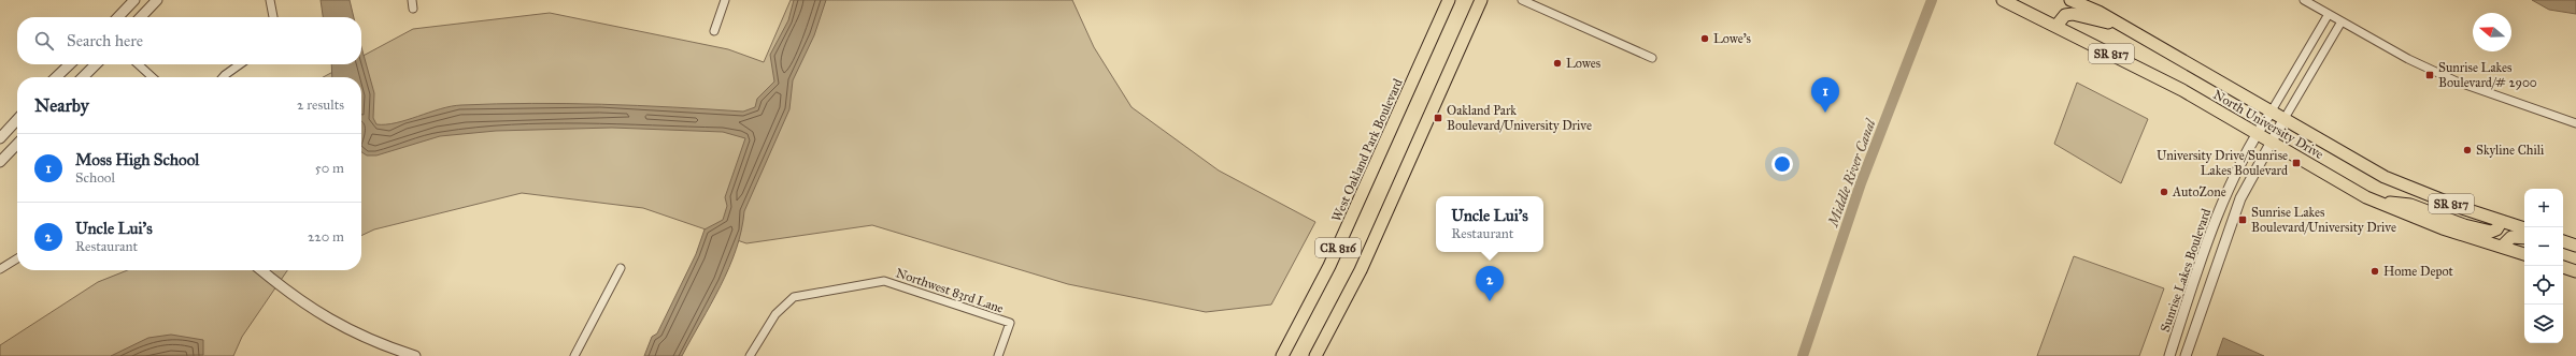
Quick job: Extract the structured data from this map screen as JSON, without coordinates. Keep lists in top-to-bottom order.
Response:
{
  "streets": {
    "main road": [
      "SR 817",
      "North University Drive",
      "West Oakland Park Boulevard",
      "CR 816"
    ],
    "street": ["Sunrise Lakes Boulevard", "Northwest 83rd Lane"]
  },
  "crossings": [
    ["North University Drive", "Sunrise Lakes Boulevard"]
  ],
  "water": ["Middle River Canal"],
  "places": {
    "other": [
      "Lowe's",
      "Lowes",
      "Skyline Chili",
      "AutoZone",
      "Home Depot"
    ],
    "transit": [
      "Sunrise Lakes Boulevard/# 2900",
      "Oakland Park Boulevard/University Drive",
      "University Drive/Sunrise Lakes Boulevard",
      "Sunrise Lakes Boulevard/University Drive"
    ]
  },
  "north": "left",
  "page": {
    "search": "Search here",
    "pins": ["1", "2"],
    "heading": ["Nearby", "2 results"],
    "list": [
      {
        "mark": "1",
        "name": "Moss High School",
        "note": "School",
        "value": "50 m"
      },
      {
        "mark": "2",
        "name": "Uncle Lui's",
        "note": "Restaurant",
        "value": "220 m"
      }
    ],
    "map_buttons": ["+", "−"],
    "popup": ["Uncle Lui's", "Restaurant"]
  }
}
